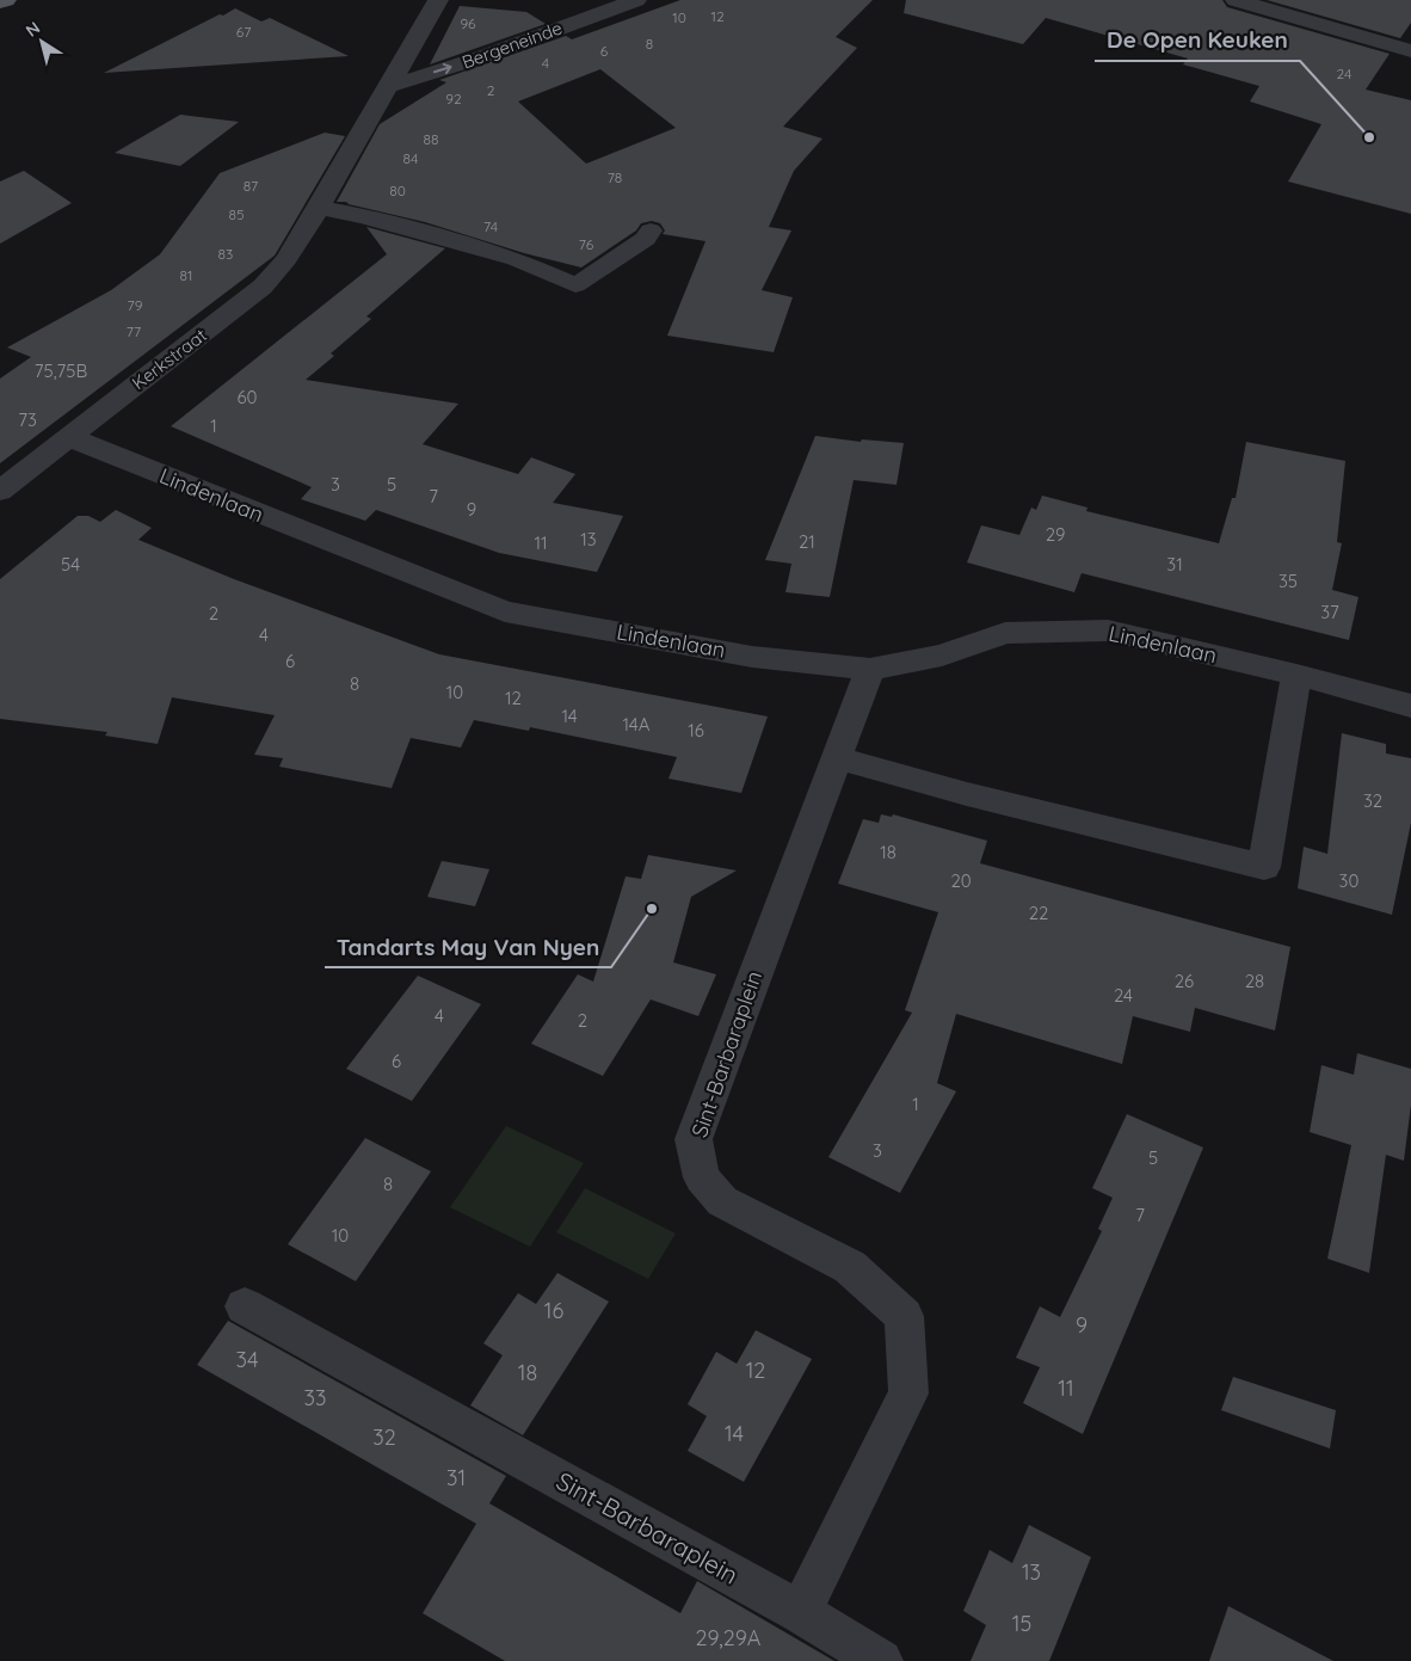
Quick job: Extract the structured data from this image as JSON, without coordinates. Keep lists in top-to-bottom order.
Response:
{
  "streets": {
    "street": [
      "Bergeneinde",
      "Kerkstraat",
      "Lindenlaan",
      "Sint-Barbaraplein"
    ]
  },
  "crossings": [
    ["Bergeneinde", "Kerkstraat"],
    ["Kerkstraat", "Lindenlaan"],
    ["Lindenlaan", "Sint-Barbaraplein"]
  ],
  "one_way": ["Bergeneinde"],
  "places": ["De Open Keuken", "Tandarts May Van Nyen"],
  "house_numbers": [
    "12",
    "10",
    "96",
    "67",
    "8",
    "6",
    "4",
    "24",
    "2",
    "92",
    "88",
    "84",
    "78",
    "87",
    "80",
    "85",
    "74",
    "76",
    "83",
    "81",
    "79",
    "77",
    "75,75B",
    "60",
    "73",
    "1",
    "3",
    "5",
    "7",
    "9",
    "29",
    "13",
    "21",
    "11",
    "54",
    "31",
    "35",
    "37",
    "2",
    "4",
    "6",
    "8",
    "10",
    "12",
    "14",
    "14A",
    "16",
    "32",
    "18",
    "20",
    "30",
    "22",
    "26",
    "28",
    "24",
    "4",
    "2",
    "6",
    "1",
    "3",
    "5",
    "8",
    "7",
    "10",
    "16",
    "9",
    "34",
    "12",
    "18",
    "11",
    "33",
    "14",
    "32",
    "31",
    "13",
    "15",
    "29,29A"
  ],
  "north": "top left"
}
